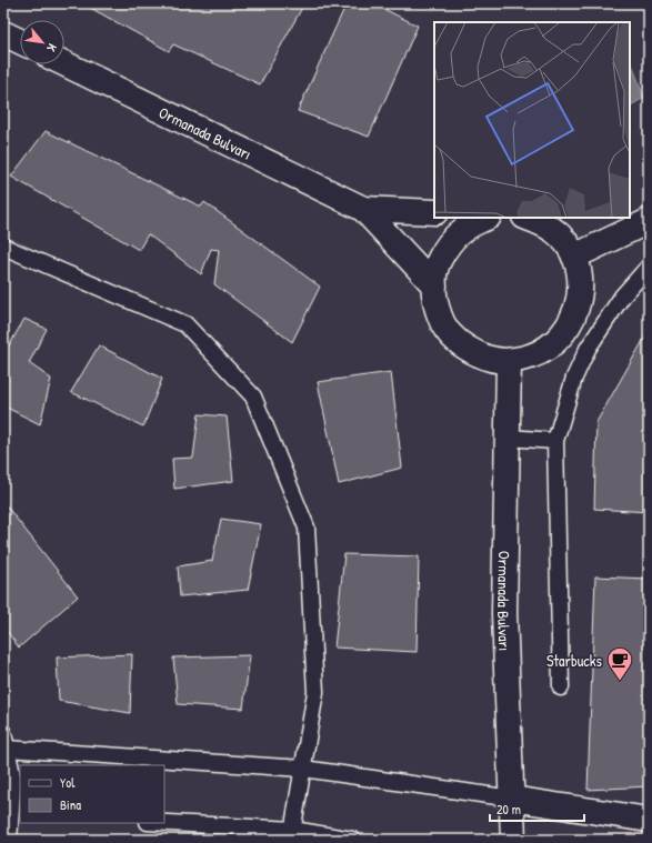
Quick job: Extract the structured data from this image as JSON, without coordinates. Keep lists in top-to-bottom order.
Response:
{
  "streets": {
    "street": ["Ormanada Bulvarı"]
  },
  "places": {
    "cafe": ["Starbucks"]
  },
  "legend": ["Yol", "Bina"],
  "scale_bar": "20 m",
  "north": "bottom right"
}
